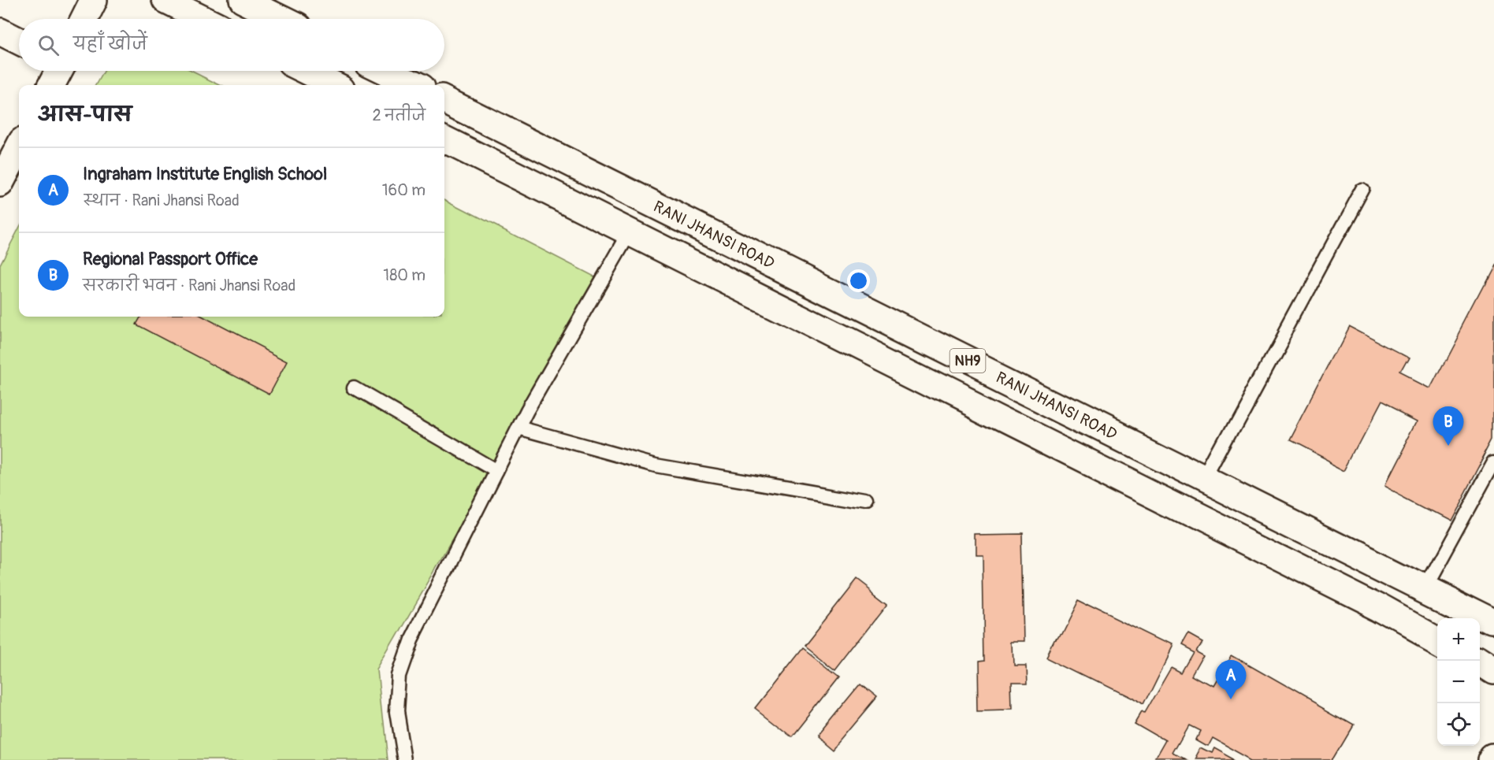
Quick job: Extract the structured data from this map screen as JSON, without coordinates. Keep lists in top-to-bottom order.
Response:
{
  "streets": {
    "main road": ["RANI JHANSI ROAD", "NH9"]
  },
  "page": {
    "search": "यहाँ खोजें",
    "heading": ["आस-पास", "2 नतीजे"],
    "list": [
      {
        "mark": "A",
        "name": "Ingraham Institute English School",
        "note": "स्थान · Rani Jhansi Road",
        "value": "160 m"
      },
      {
        "mark": "B",
        "name": "Regional Passport Office",
        "note": "सरकारी भवन · Rani Jhansi Road",
        "value": "180 m"
      }
    ],
    "pins": ["B", "A"],
    "map_buttons": ["+", "−"]
  }
}
